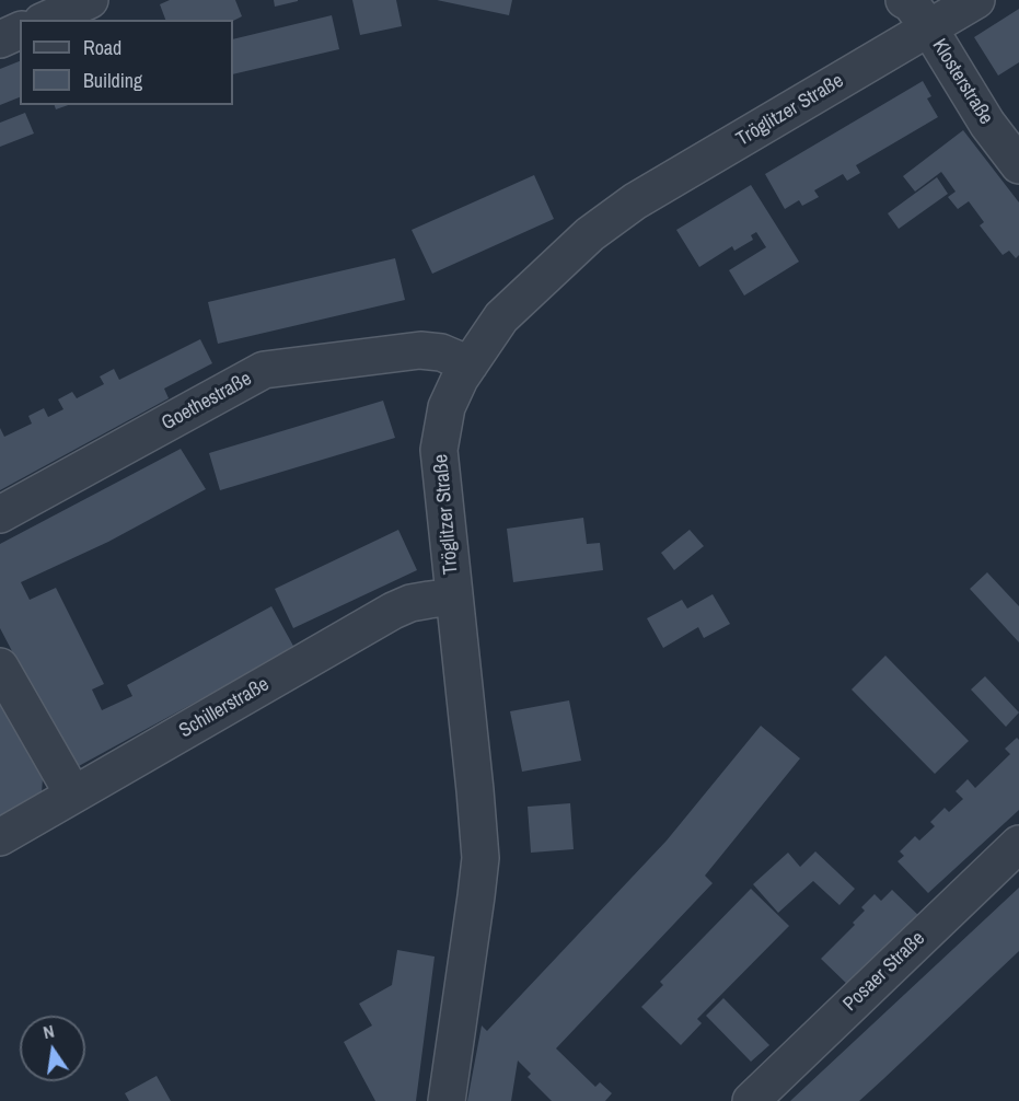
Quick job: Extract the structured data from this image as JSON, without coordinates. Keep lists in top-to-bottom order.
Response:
{
  "streets": {
    "street": [
      "Klosterstraße",
      "Tröglitzer Straße",
      "Goethestraße",
      "Schillerstraße",
      "Posaer Straße"
    ]
  },
  "crossings": [
    ["Klosterstraße", "Tröglitzer Straße"],
    ["Tröglitzer Straße", "Goethestraße"],
    ["Tröglitzer Straße", "Schillerstraße"]
  ],
  "legend": ["Road", "Building"],
  "north": "top"
}
